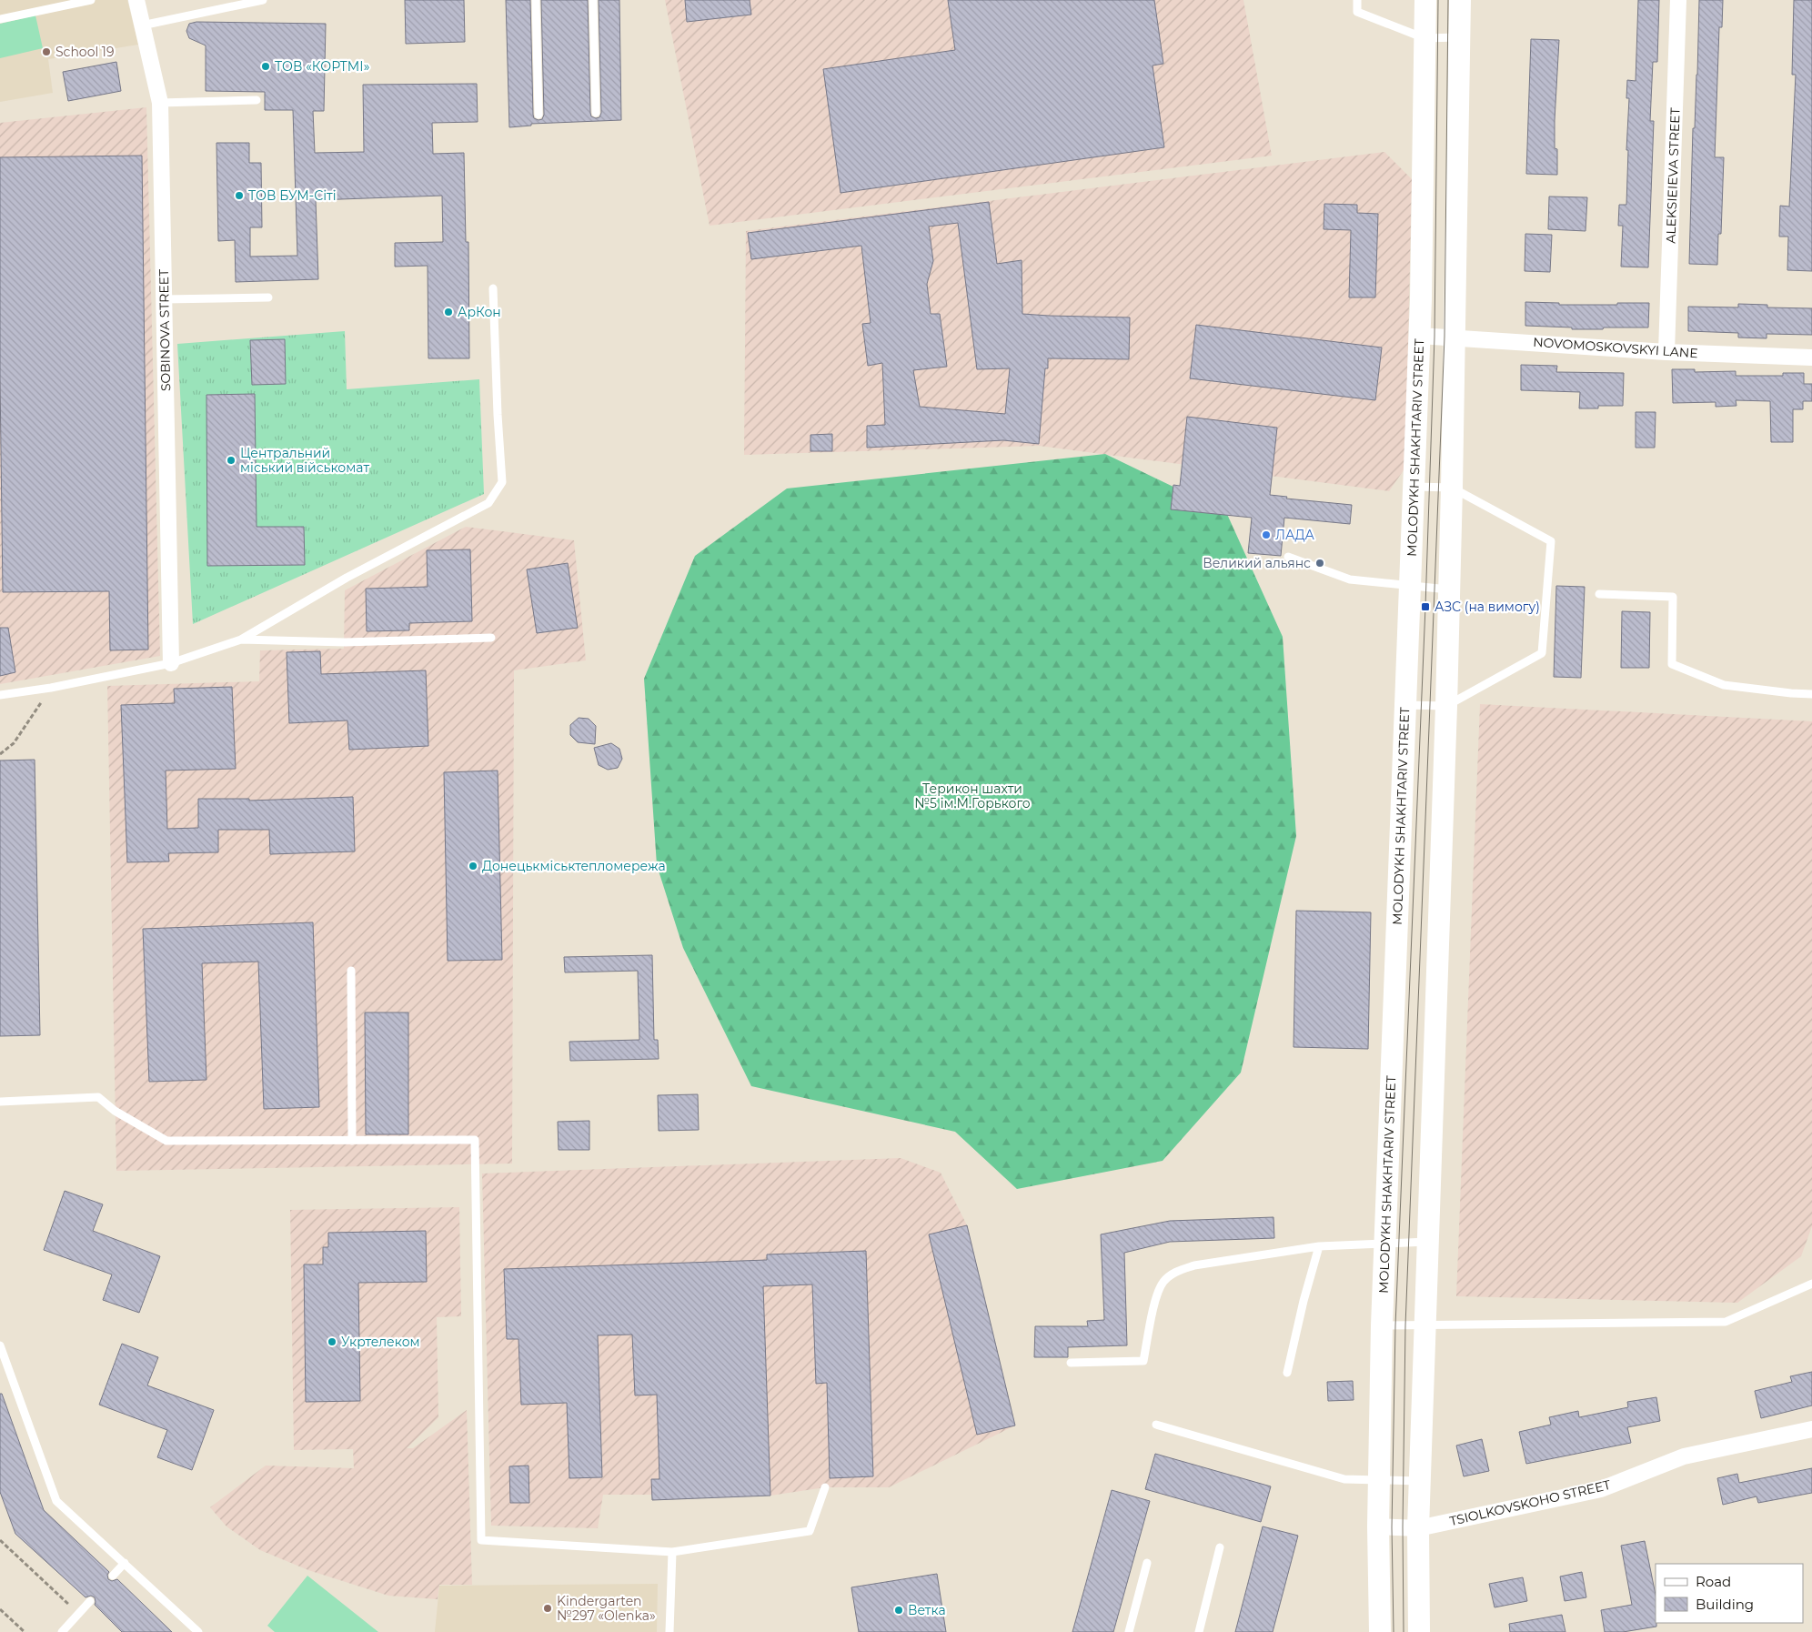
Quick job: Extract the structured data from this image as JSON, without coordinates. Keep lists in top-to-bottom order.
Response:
{
  "streets": {
    "main road": ["MOLODYKH SHAKHTARIV STREET"],
    "street": [
      "ALEKSIEIEVA STREET",
      "SOBINOVA STREET",
      "NOVOMOSKOVSKYI LANE",
      "TSIOLKOVSKOHO STREET"
    ]
  },
  "crossings": [
    ["ALEKSIEIEVA STREET", "NOVOMOSKOVSKYI LANE"],
    ["NOVOMOSKOVSKYI LANE", "MOLODYKH SHAKHTARIV STREET"],
    ["MOLODYKH SHAKHTARIV STREET", "TSIOLKOVSKOHO STREET"]
  ],
  "parks": ["Терикон шахти №5 ім.М.Горького"],
  "places": {
    "other": [
      "School 19",
      "ТОВ «КОРТМІ»",
      "ТОВ БУМ-Сіті",
      "АрКон",
      "Центральний міський військомат",
      "ЛАДА",
      "Великий альянс",
      "Донецькміськтепломережа",
      "Укртелеком",
      "Kindergarten №297 «Olenka»",
      "Ветка"
    ],
    "transit": ["АЗС (на вимогу)"]
  },
  "legend": ["Road", "Building"]
}
